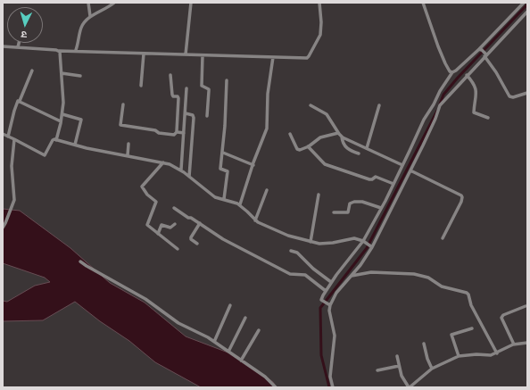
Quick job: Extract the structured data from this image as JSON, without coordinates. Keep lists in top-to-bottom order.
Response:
{
  "north": "bottom"
}
